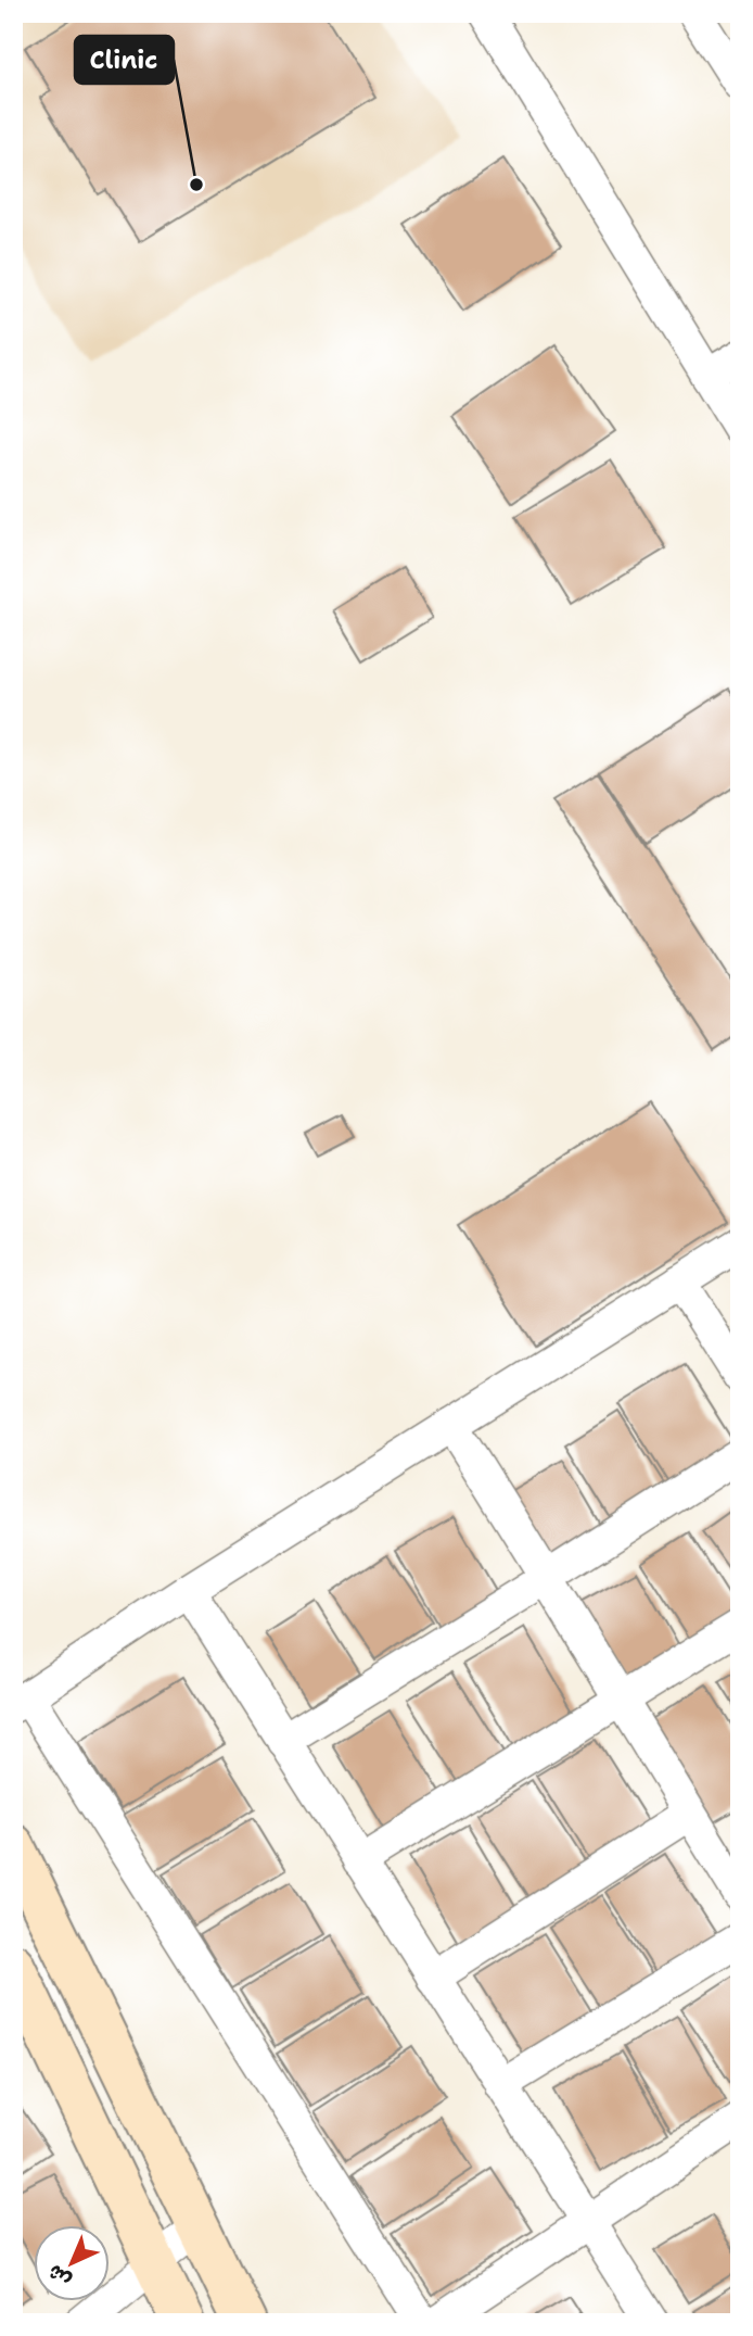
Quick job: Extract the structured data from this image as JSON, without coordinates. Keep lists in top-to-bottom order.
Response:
{
  "places": ["Clinic"],
  "north": "bottom left"
}
